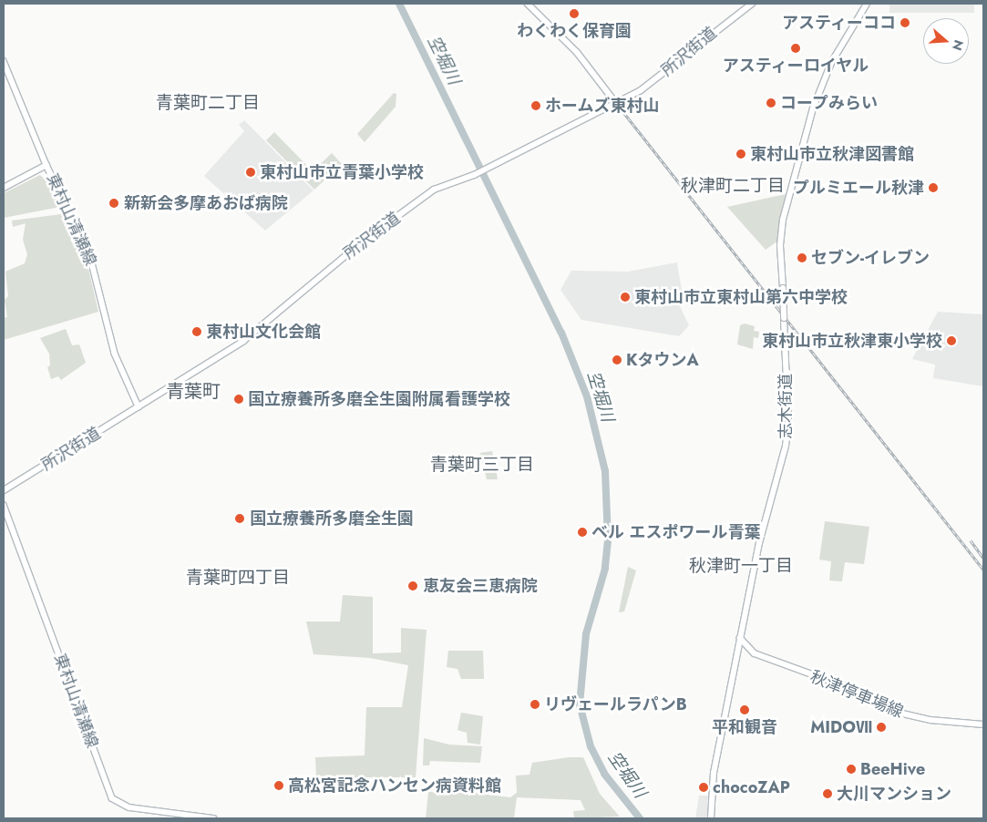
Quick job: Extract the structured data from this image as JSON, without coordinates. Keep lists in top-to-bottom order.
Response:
{
  "streets": {
    "main road": [
      "所沢街道",
      "東村山清瀬線",
      "志木街道",
      "秋津停車場線"
    ]
  },
  "crossings": [
    ["所沢街道", "東村山清瀬線"],
    ["志木街道", "秋津停車場線"]
  ],
  "districts": [
    "青葉町二丁目",
    "秋津町二丁目",
    "青葉町",
    "青葉町三丁目",
    "秋津町一丁目",
    "青葉町四丁目"
  ],
  "water": ["空堀川"],
  "places": [
    "わくわく保育園",
    "アスティーココ",
    "アスティーロイヤル",
    "コープみらい",
    "ホームズ東村山",
    "東村山市立秋津図書館",
    "東村山市立青葉小学校",
    "プルミエール秋津",
    "新新会多摩あおば病院",
    "セブン-イレブン",
    "東村山市立東村山第六中学校",
    "東村山文化会館",
    "東村山市立秋津東小学校",
    "KタウンA",
    "国立療養所多磨全生園附属看護学校",
    "国立療養所多磨全生園",
    "ベル エスポワール青葉",
    "恵友会三恵病院",
    "リヴェールラパンB",
    "平和観音",
    "MIDOⅦ",
    "BeeHive",
    "高松宮記念ハンセン病資料館",
    "chocoZAP",
    "大川マンション"
  ],
  "north": "right"
}
